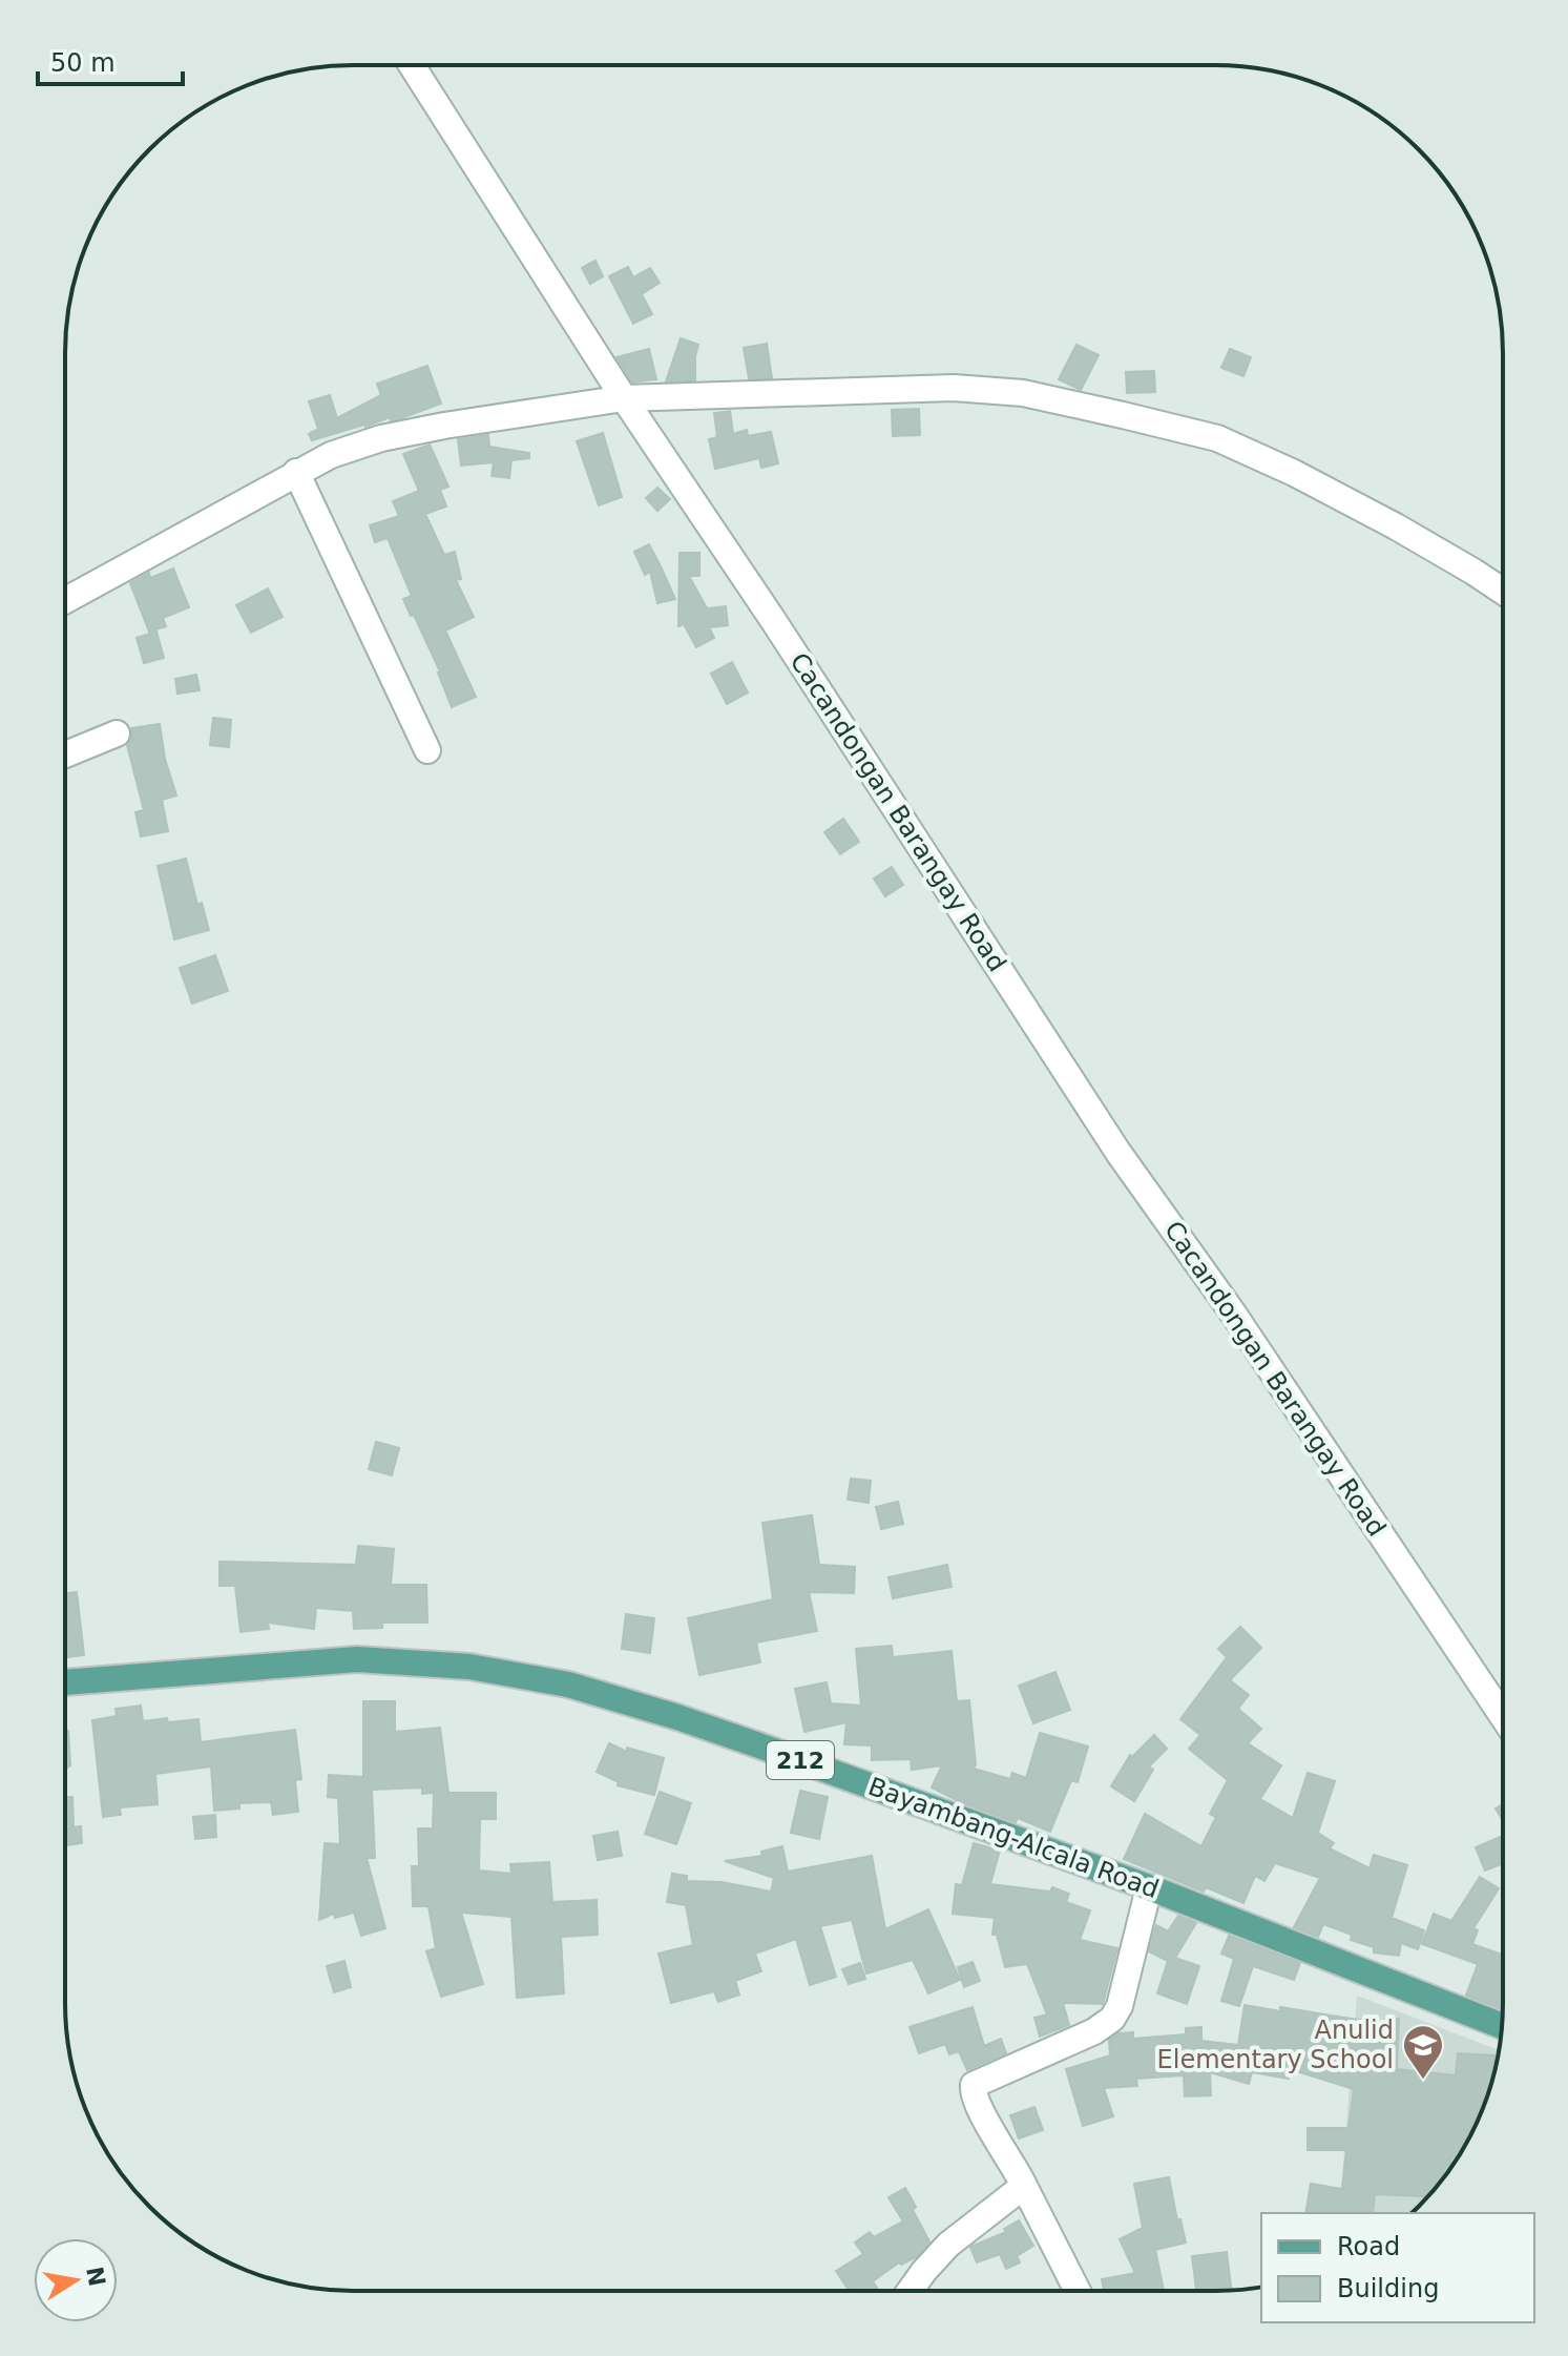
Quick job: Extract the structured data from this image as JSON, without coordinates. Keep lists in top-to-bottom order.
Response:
{
  "streets": {
    "main road": ["212", "Bayambang-Alcala Road"],
    "street": ["Cacandongan Barangay Road"]
  },
  "places": {
    "school or university": ["Anulid Elementary School"]
  },
  "legend": ["Road", "Building"],
  "scale_bar": "50 m",
  "north": "right"
}
